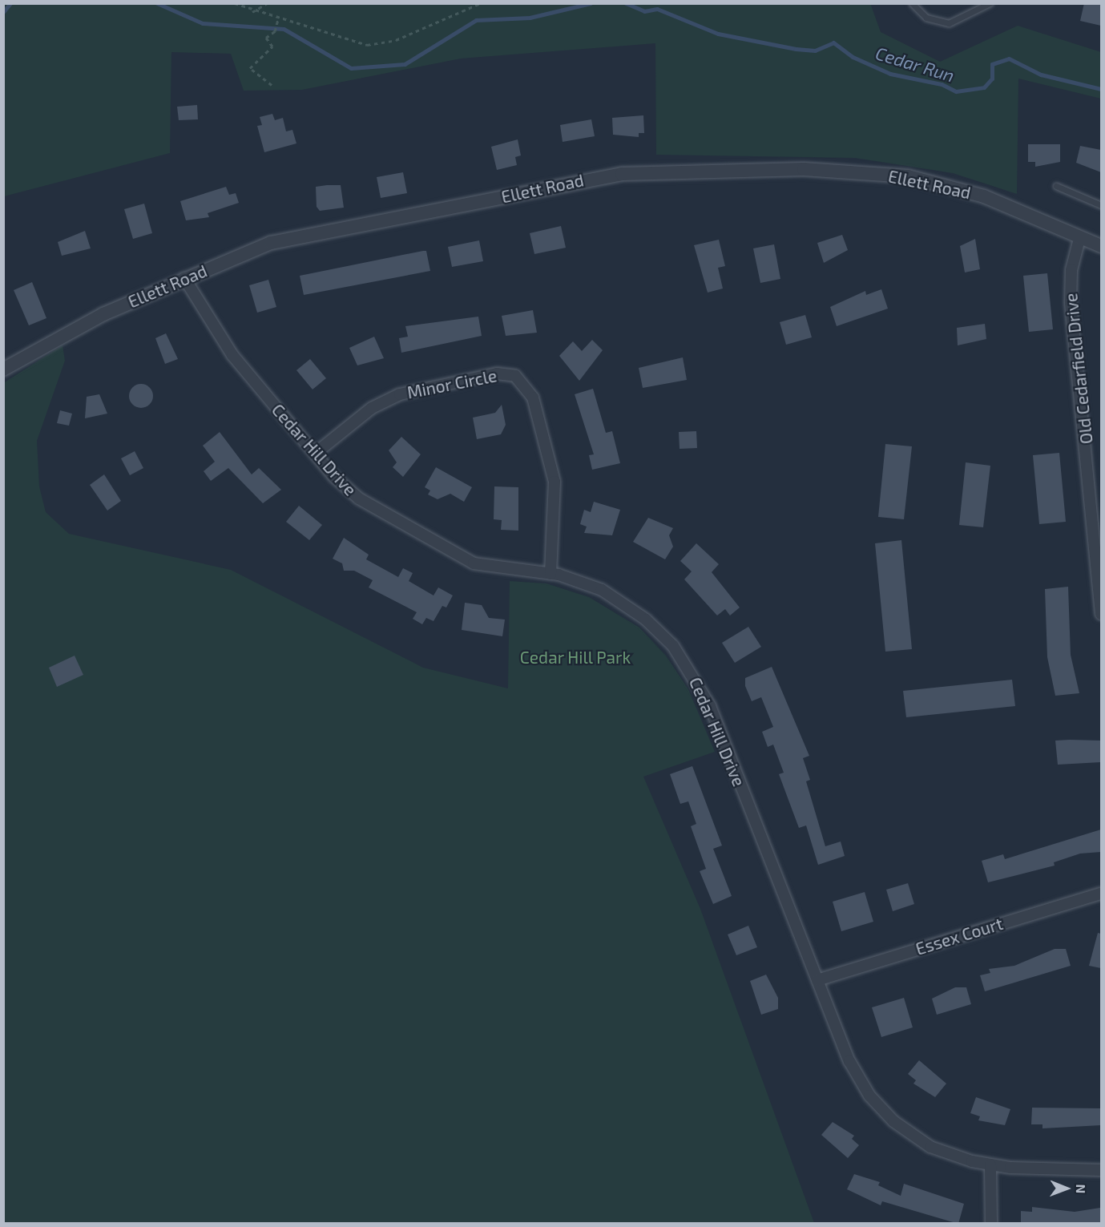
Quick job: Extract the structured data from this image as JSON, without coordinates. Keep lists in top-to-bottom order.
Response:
{
  "streets": {
    "street": [
      "Ellett Road",
      "Old Cedarfield Drive",
      "Minor Circle",
      "Cedar Hill Drive",
      "Essex Court"
    ]
  },
  "crossings": [
    ["Ellett Road", "Old Cedarfield Drive"],
    ["Ellett Road", "Cedar Hill Drive"],
    ["Minor Circle", "Cedar Hill Drive"],
    ["Cedar Hill Drive", "Essex Court"]
  ],
  "water": ["Cedar Run"],
  "parks": ["Cedar Hill Park"],
  "north": "right"
}
